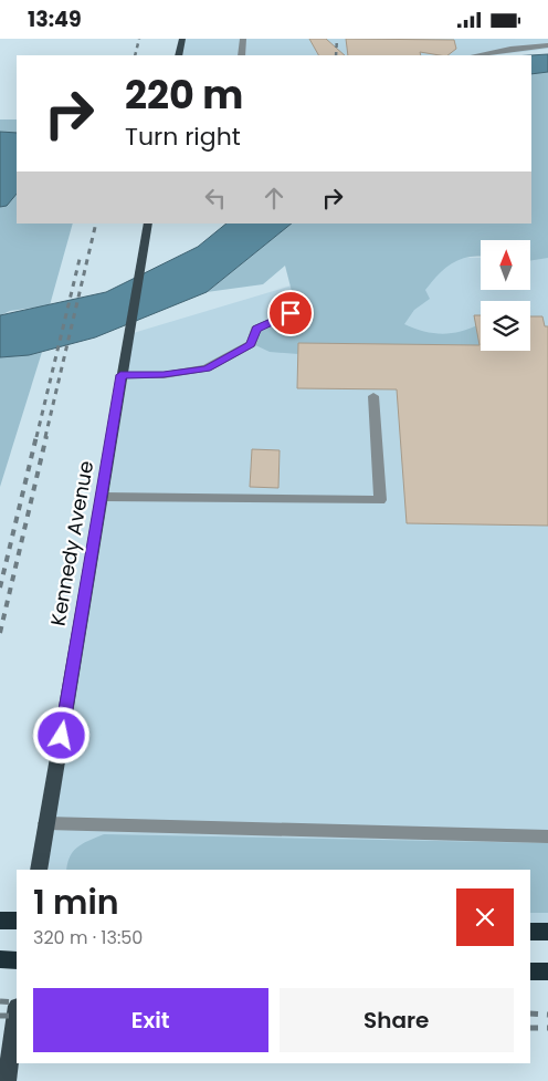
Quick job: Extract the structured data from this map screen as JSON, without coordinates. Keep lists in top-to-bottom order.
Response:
{
  "streets": {
    "main road": ["Kennedy Avenue"]
  },
  "north": "top",
  "page": {
    "status": "13:49",
    "turn": ["220 m", "Turn right"],
    "heading": ["1 min", "320 m · 13:50"],
    "buttons": ["Exit", "Share"]
  }
}
